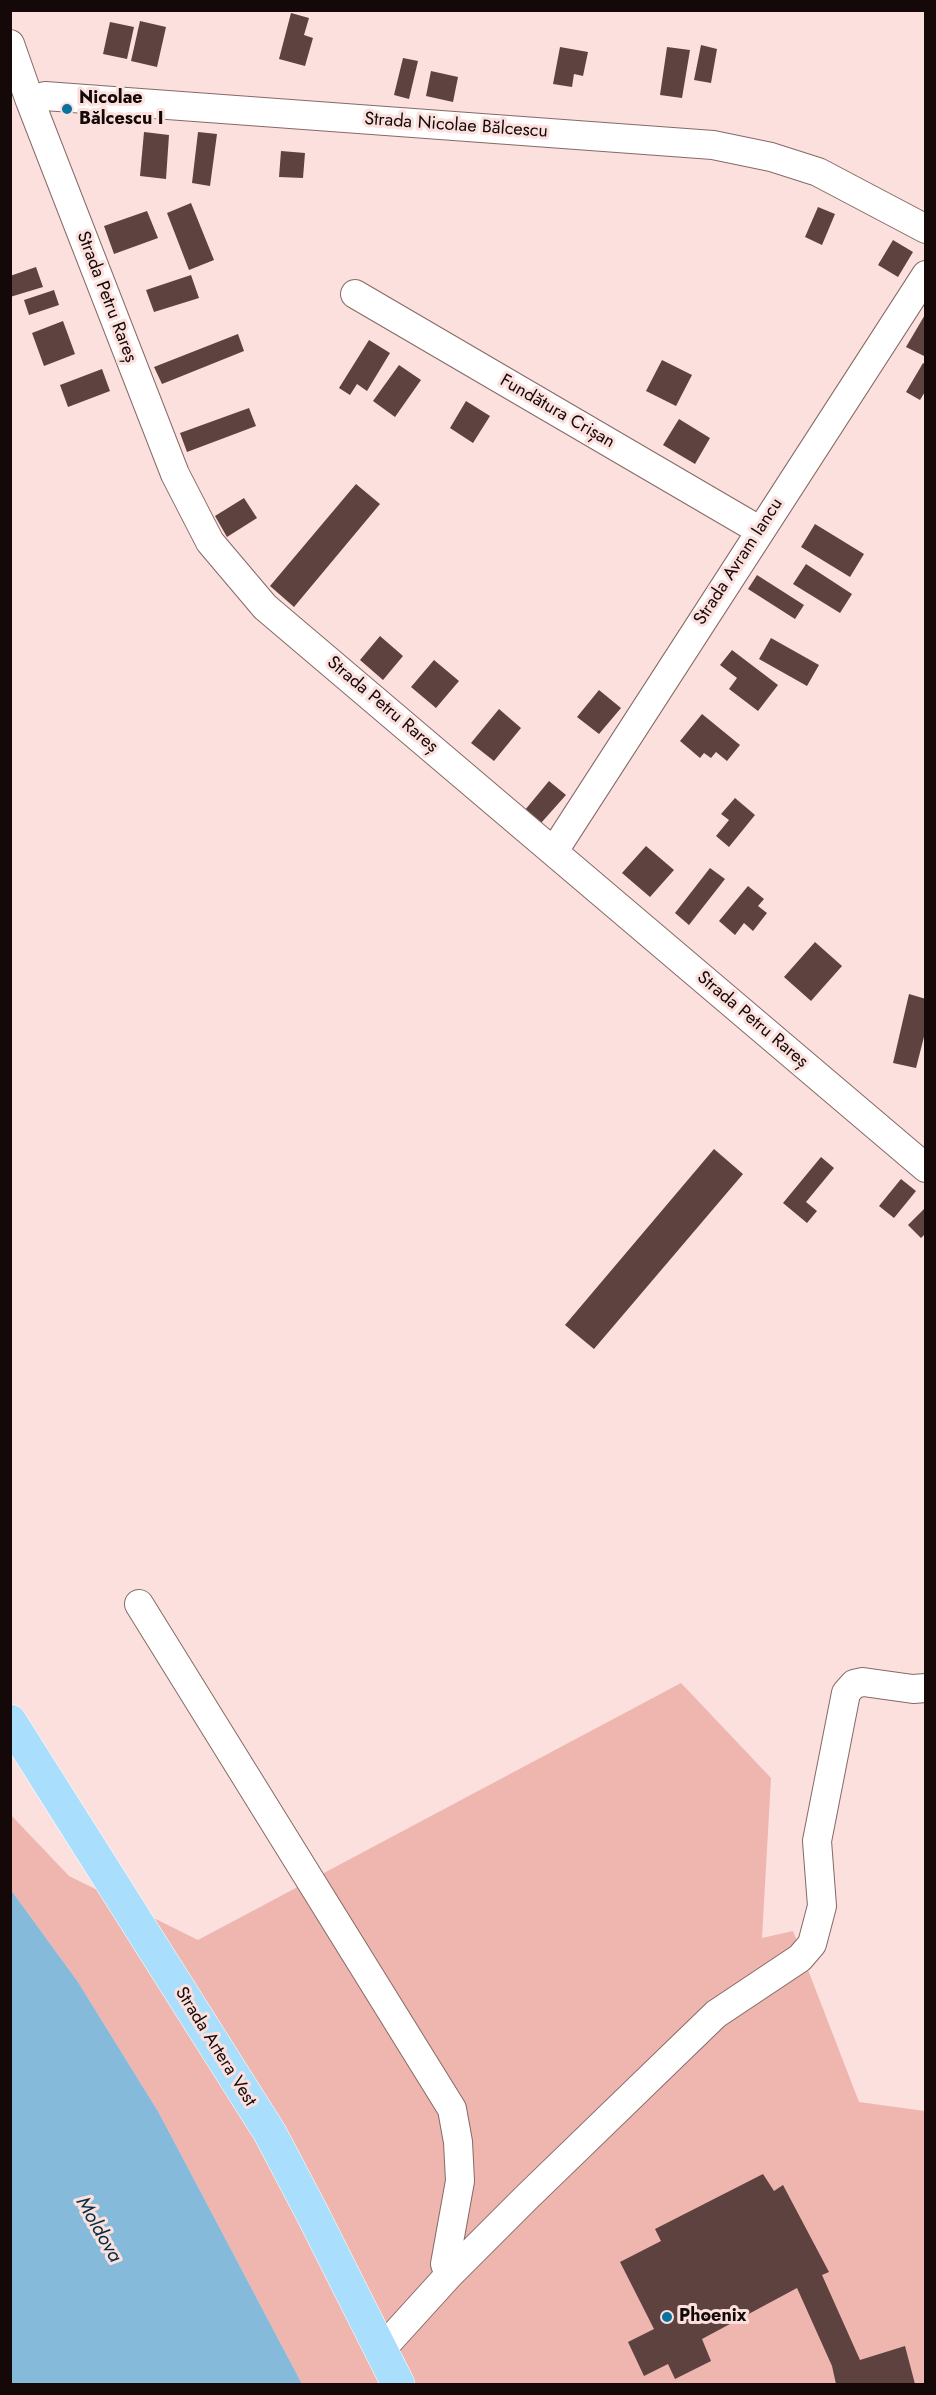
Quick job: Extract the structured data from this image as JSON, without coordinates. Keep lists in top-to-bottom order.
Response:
{
  "streets": {
    "main road": ["Strada Artera Vest"],
    "street": [
      "Strada Nicolae Bălcescu",
      "Strada Petru Rareș",
      "Fundătura Crișan",
      "Strada Avram Iancu"
    ]
  },
  "crossings": [
    ["Strada Nicolae Bălcescu", "Strada Petru Rareș"],
    ["Strada Petru Rareș", "Strada Avram Iancu"],
    ["Fundătura Crișan", "Strada Avram Iancu"]
  ],
  "water": ["Moldova"],
  "places": ["Nicolae Bălcescu I", "Phoenix"]
}
